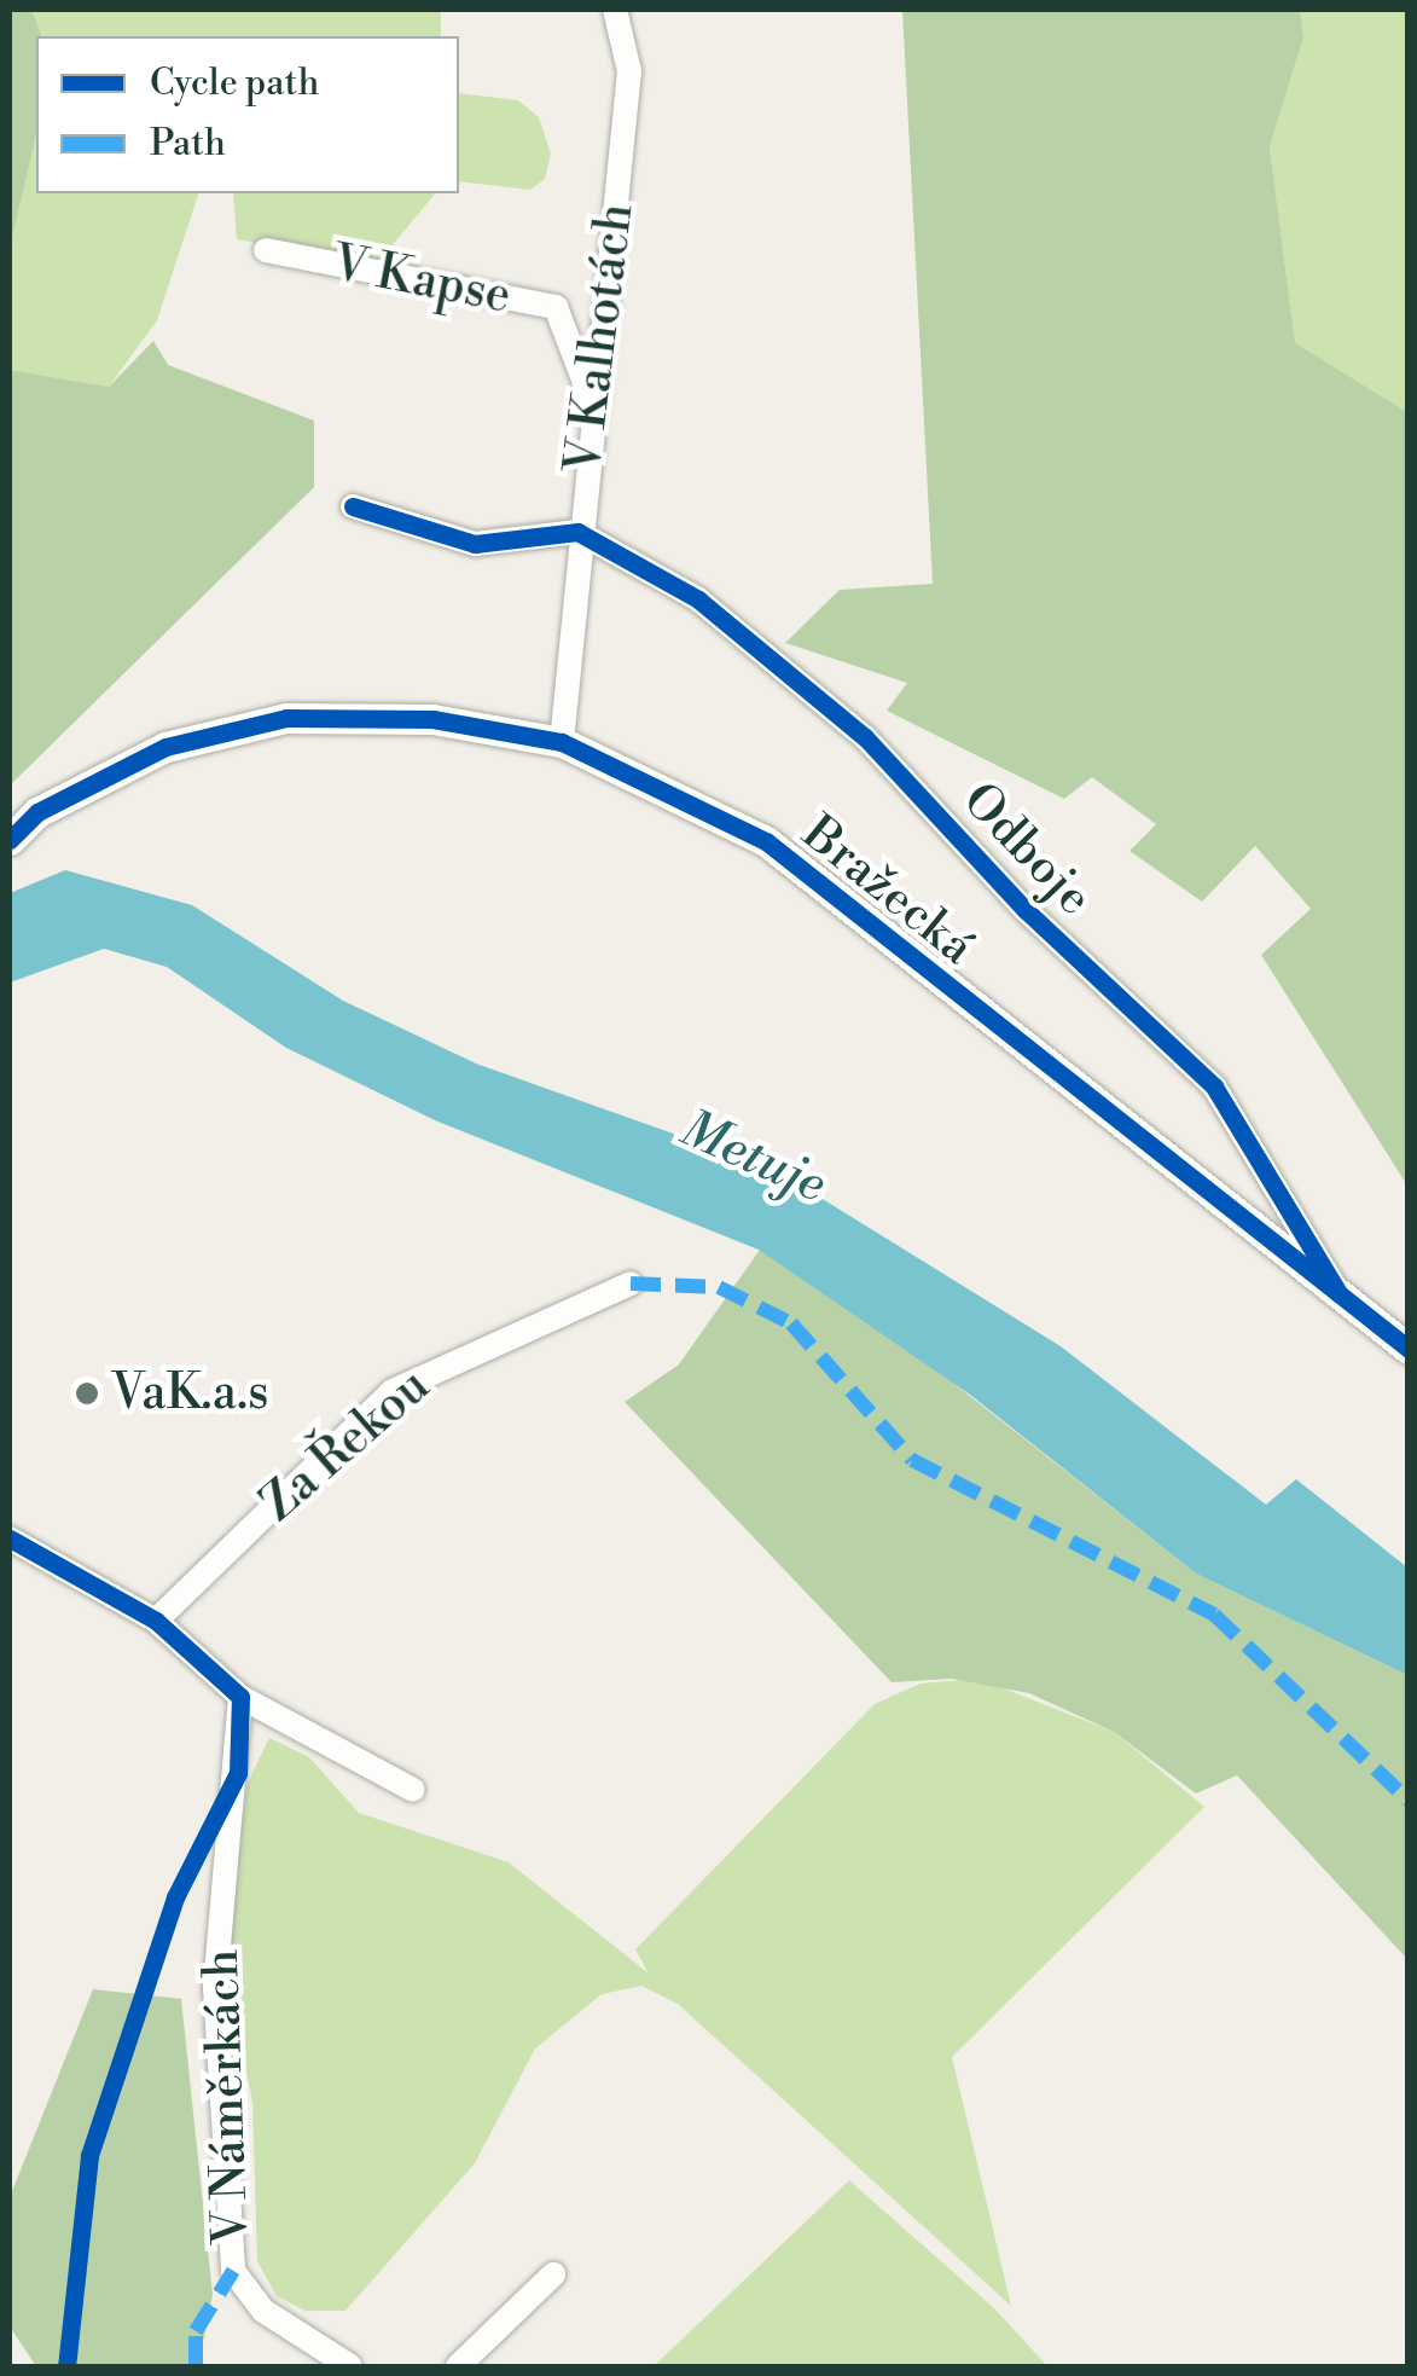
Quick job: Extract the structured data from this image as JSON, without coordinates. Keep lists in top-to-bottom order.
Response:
{
  "streets": {
    "street": [
      "V Kapse",
      "V Kalhotách",
      "Odboje",
      "Bražecká",
      "Za Řekou",
      "V Náměrkách"
    ]
  },
  "crossings": [
    ["V Kapse", "V Kalhotách"],
    ["V Kalhotách", "Odboje"],
    ["V Kalhotách", "Bražecká"],
    ["Odboje", "Bražecká"]
  ],
  "water": ["Metuje"],
  "places": ["VaK.a.s"],
  "legend": ["Cycle path", "Path"]
}
